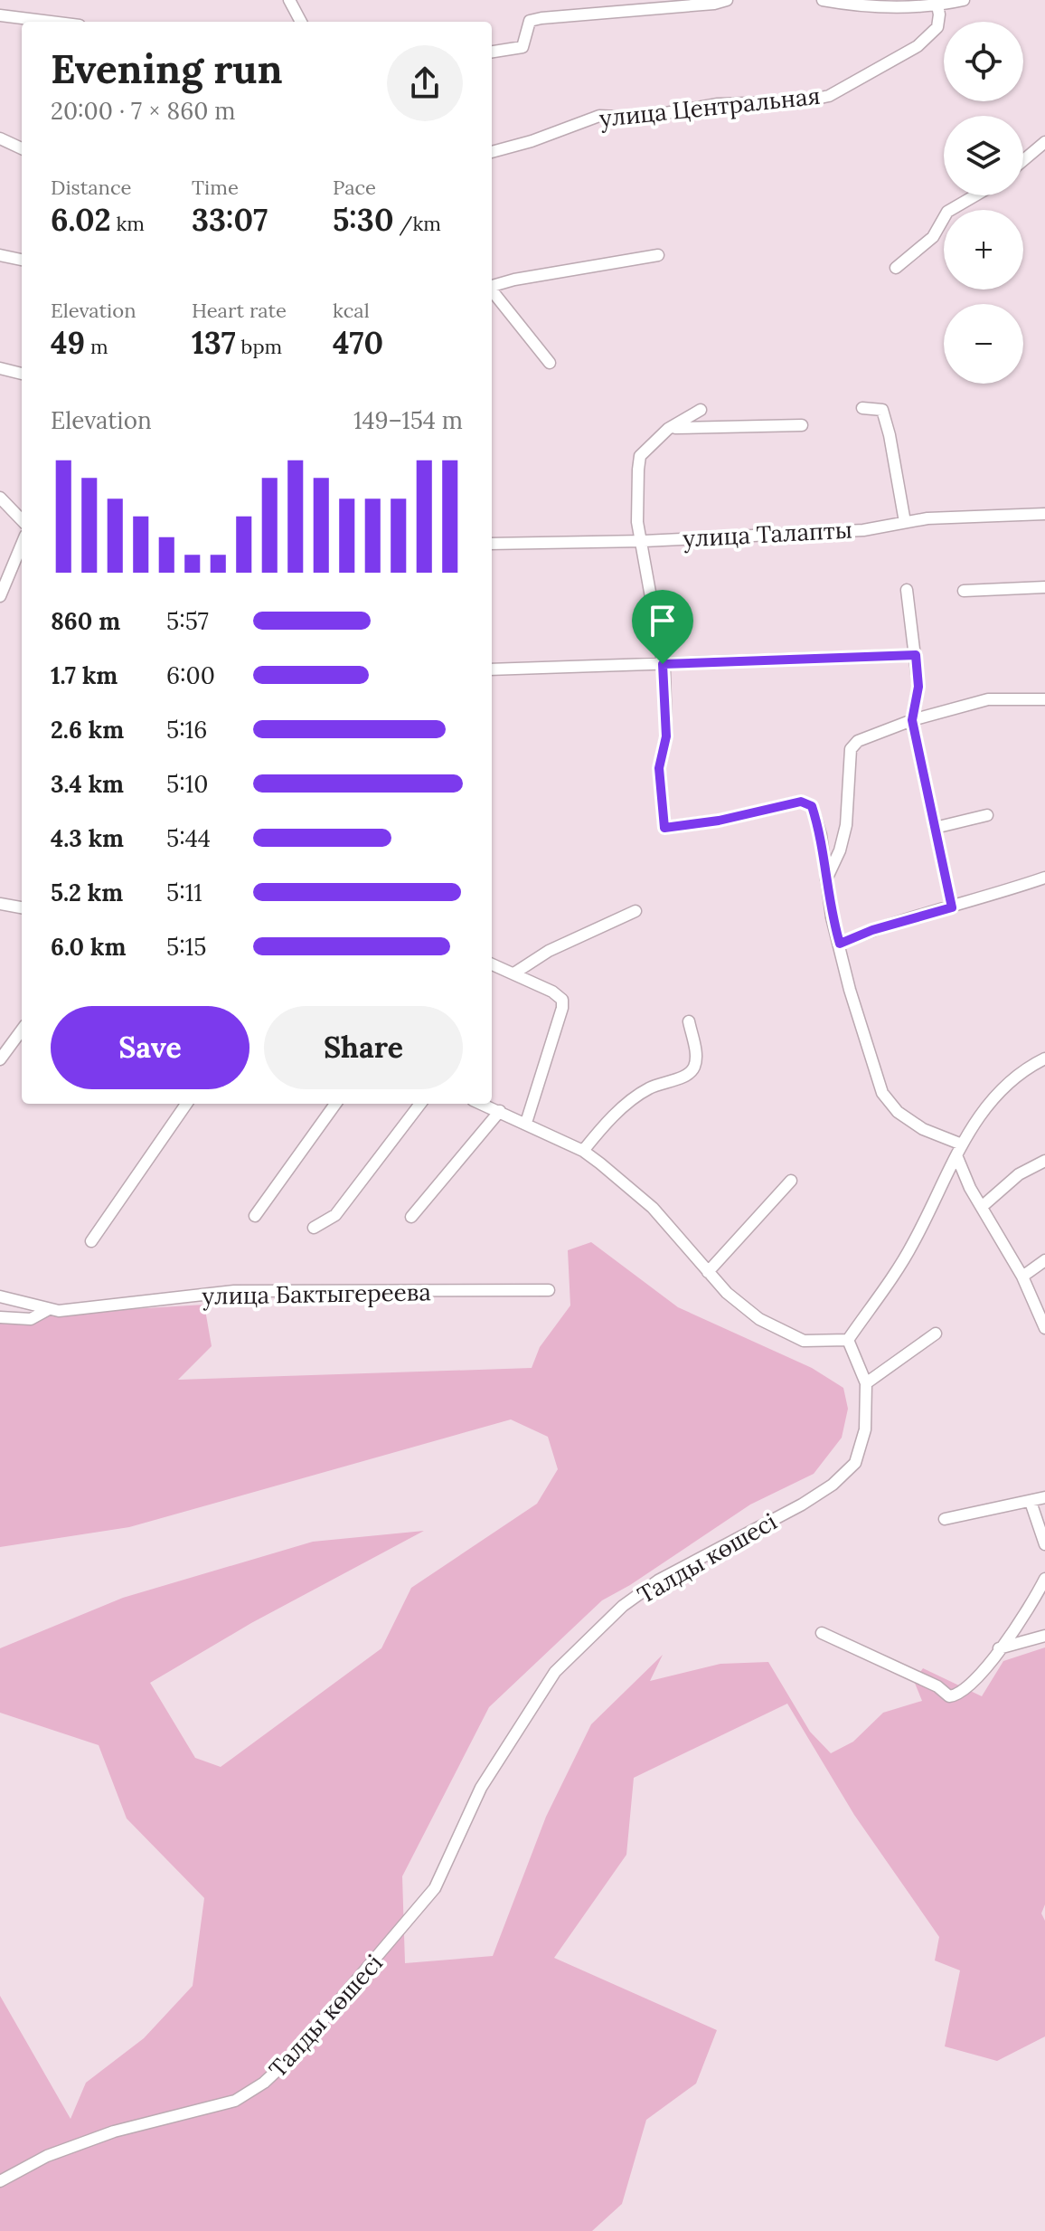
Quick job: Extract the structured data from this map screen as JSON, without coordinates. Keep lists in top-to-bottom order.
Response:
{
  "streets": {
    "street": [
      "улица Центральная",
      "улица Талапты",
      "улица Бактыгереева",
      "Талды көшесі"
    ]
  },
  "page": {
    "map_buttons": ["+", "−"],
    "heading": ["Evening run", "20:00 · 7 × 860 m"],
    "stats": [
      ["Distance", "6.02 km"],
      ["Time", "33:07"],
      ["Pace", "5:30 /km"],
      ["Elevation", "49 m"],
      ["Heart rate", "137 bpm"],
      ["kcal", "470"]
    ],
    "chart": ["Elevation", "149–154 m"],
    "list": [
      {
        "name": "860 m",
        "note": "5:57"
      },
      {
        "name": "1.7 km",
        "note": "6:00"
      },
      {
        "name": "2.6 km",
        "note": "5:16"
      },
      {
        "name": "3.4 km",
        "note": "5:10"
      },
      {
        "name": "4.3 km",
        "note": "5:44"
      },
      {
        "name": "5.2 km",
        "note": "5:11"
      },
      {
        "name": "6.0 km",
        "note": "5:15"
      }
    ],
    "buttons": ["Save", "Share"]
  }
}
